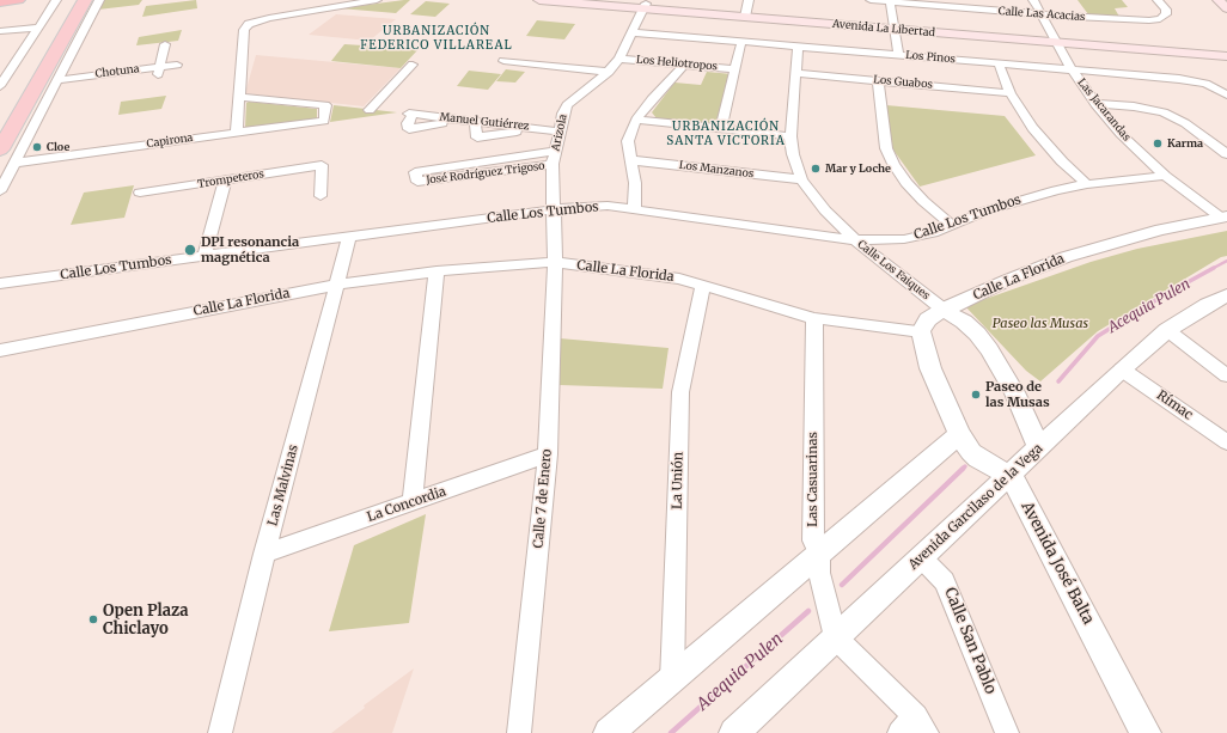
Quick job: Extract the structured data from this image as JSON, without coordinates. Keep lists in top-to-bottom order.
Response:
{
  "streets": {
    "main road": ["Avenida La Libertad"],
    "street": [
      "Calle Las Acacias",
      "Los Pinos",
      "Los Heliotropos",
      "Chotuna",
      "Los Guabos",
      "Las Jacarandas",
      "Manuel Gutiérrez",
      "Arizola",
      "Capirona",
      "Los Manzanos",
      "José Rodríguez Trigoso",
      "Trompeteros",
      "Calle Los Tumbos",
      "Calle Los Faiques",
      "Calle La Florida",
      "Rímac",
      "Las Casuarinas",
      "La Unión",
      "Las Malvinas",
      "Calle 7 de Enero",
      "La Concordia",
      "Avenida Garcilaso de la Vega",
      "Avenida José Balta",
      "Calle San Pablo"
    ]
  },
  "crossings": [
    ["Calle Las Acacias", "Las Jacarandas"],
    ["Avenida La Libertad", "Las Jacarandas"],
    ["Avenida La Libertad", "Arizola"],
    ["Los Pinos", "Las Jacarandas"],
    ["Los Pinos", "Arizola"],
    ["Los Pinos", "Calle Los Faiques"],
    ["Los Heliotropos", "Arizola"],
    ["Los Guabos", "Calle Los Faiques"],
    ["Las Jacarandas", "Calle Los Tumbos"],
    ["Las Jacarandas", "Calle La Florida"],
    ["Manuel Gutiérrez", "Arizola"],
    ["Arizola", "José Rodríguez Trigoso"],
    ["Arizola", "Calle Los Tumbos"],
    ["Arizola", "Calle La Florida"],
    ["Arizola", "Calle 7 de Enero"],
    ["Los Manzanos", "Calle Los Faiques"],
    ["Calle Los Tumbos", "Calle Los Faiques"],
    ["Calle Los Tumbos", "Las Malvinas"],
    ["Calle Los Faiques", "Calle La Florida"],
    ["Calle La Florida", "Las Casuarinas"],
    ["Calle La Florida", "La Unión"],
    ["Calle La Florida", "Las Malvinas"],
    ["Calle La Florida", "Calle 7 de Enero"],
    ["Rímac", "Avenida Garcilaso de la Vega"],
    ["Las Casuarinas", "Avenida Garcilaso de la Vega"],
    ["Las Malvinas", "La Concordia"],
    ["Calle 7 de Enero", "La Concordia"],
    ["Avenida Garcilaso de la Vega", "Avenida José Balta"],
    ["Avenida Garcilaso de la Vega", "Calle San Pablo"]
  ],
  "districts": ["URBANIZACIÓN FEDERICO VILLAREAL", "URBANIZACIÓN SANTA VICTORIA"],
  "water": ["Acequia Pulen"],
  "parks": ["Paseo las Musas"],
  "places": [
    "Karma",
    "Cloe",
    "Mar y Loche",
    "DPI resonancia magnética",
    "Paseo de las Musas",
    "Open Plaza Chiclayo"
  ]
}
